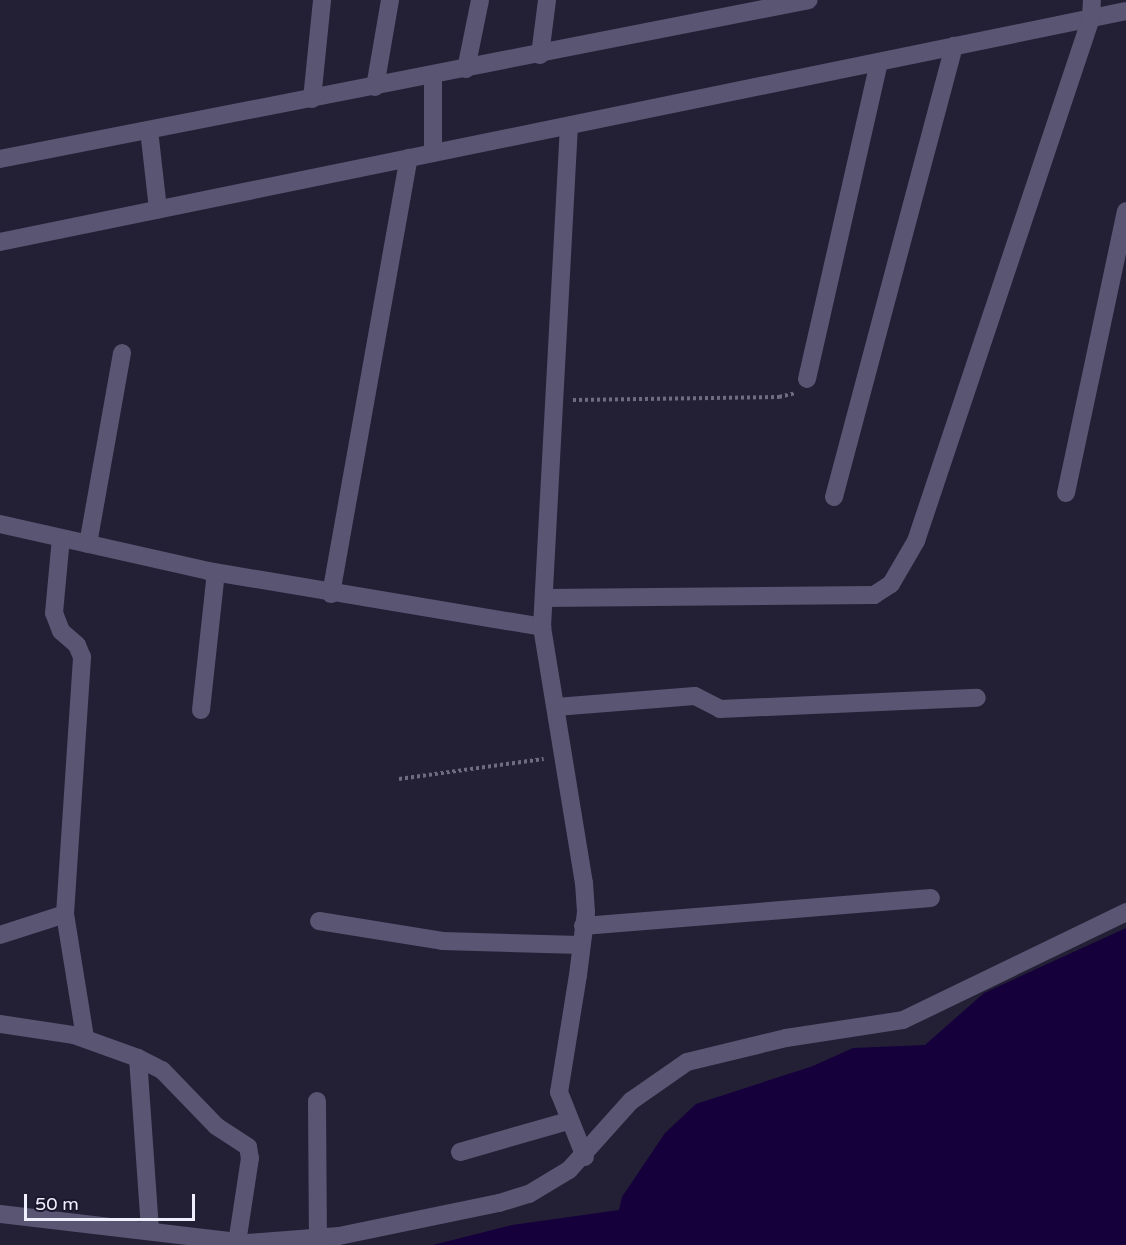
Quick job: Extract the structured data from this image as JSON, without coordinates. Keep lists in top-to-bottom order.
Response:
{
  "scale_bar": "50 m"
}
